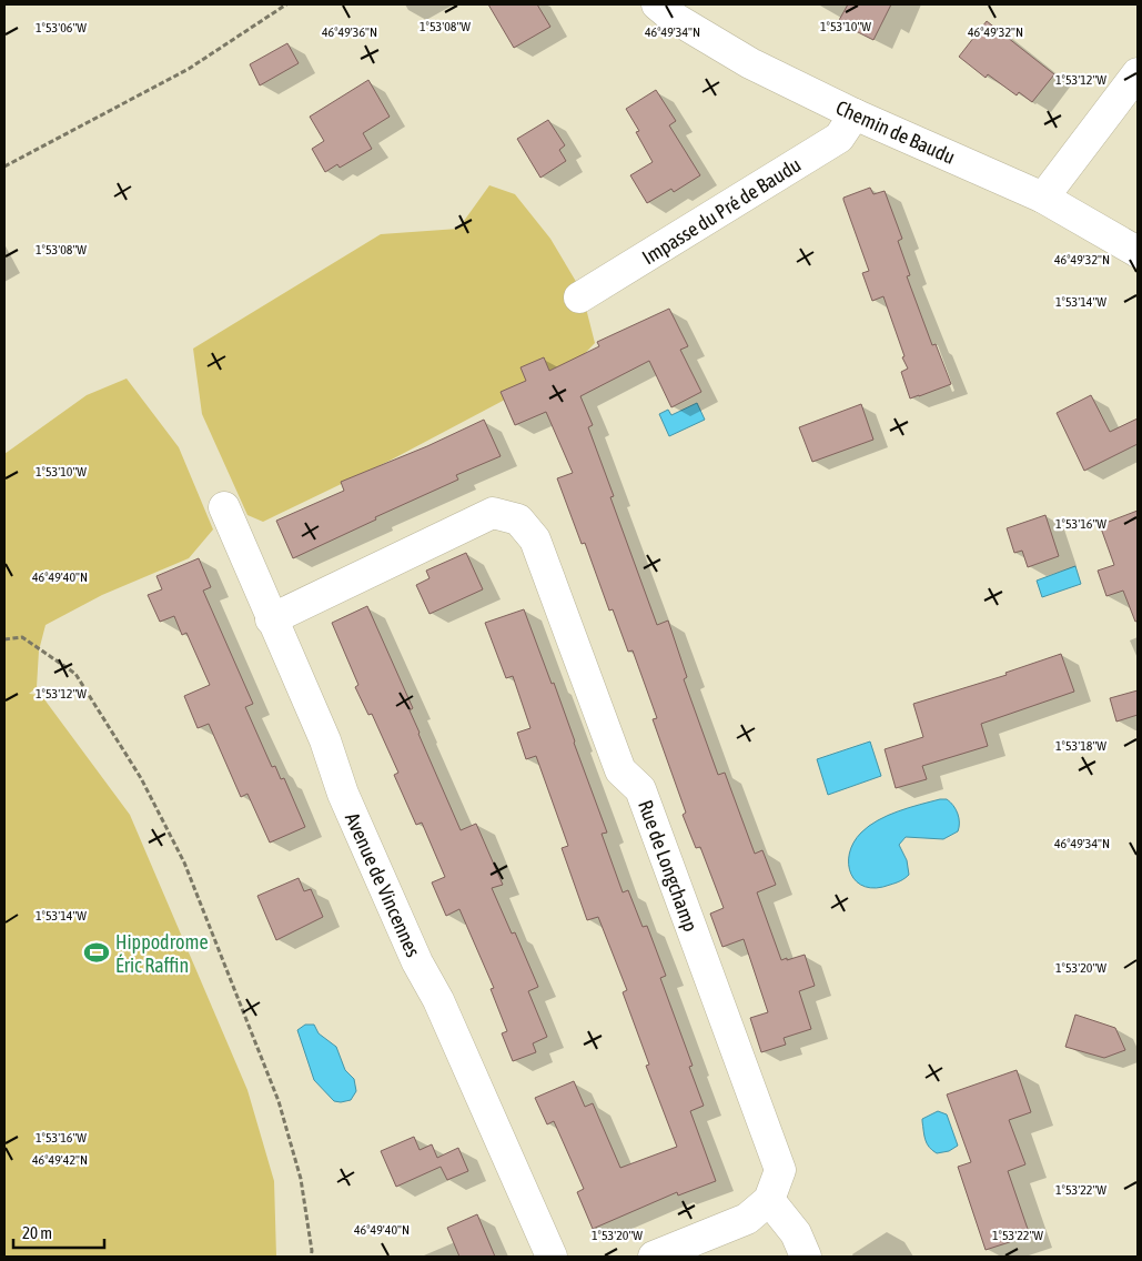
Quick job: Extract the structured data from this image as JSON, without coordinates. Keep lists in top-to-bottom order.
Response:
{
  "streets": {
    "street": [
      "Chemin de Baudu",
      "Impasse du Pré de Baudu",
      "Rue de Longchamp",
      "Avenue de Vincennes"
    ]
  },
  "crossings": [
    ["Chemin de Baudu", "Impasse du Pré de Baudu"],
    ["Rue de Longchamp", "Avenue de Vincennes"]
  ],
  "places": {
    "sports": ["Hippodrome Éric Raffin"]
  },
  "scale_bar": "20 m",
  "coordinates": [
    "1°53'08\"W",
    "1°53'10\"W",
    "1°53'06\"W",
    "46°49'34\"N",
    "46°49'36\"N",
    "46°49'32\"N",
    "1°53'12\"W",
    "1°53'14\"W",
    "1°53'16\"W",
    "46°49'40\"N",
    "1°53'18\"W",
    "1°53'20\"W",
    "46°49'42\"N",
    "1°53'22\"W"
  ]
}
